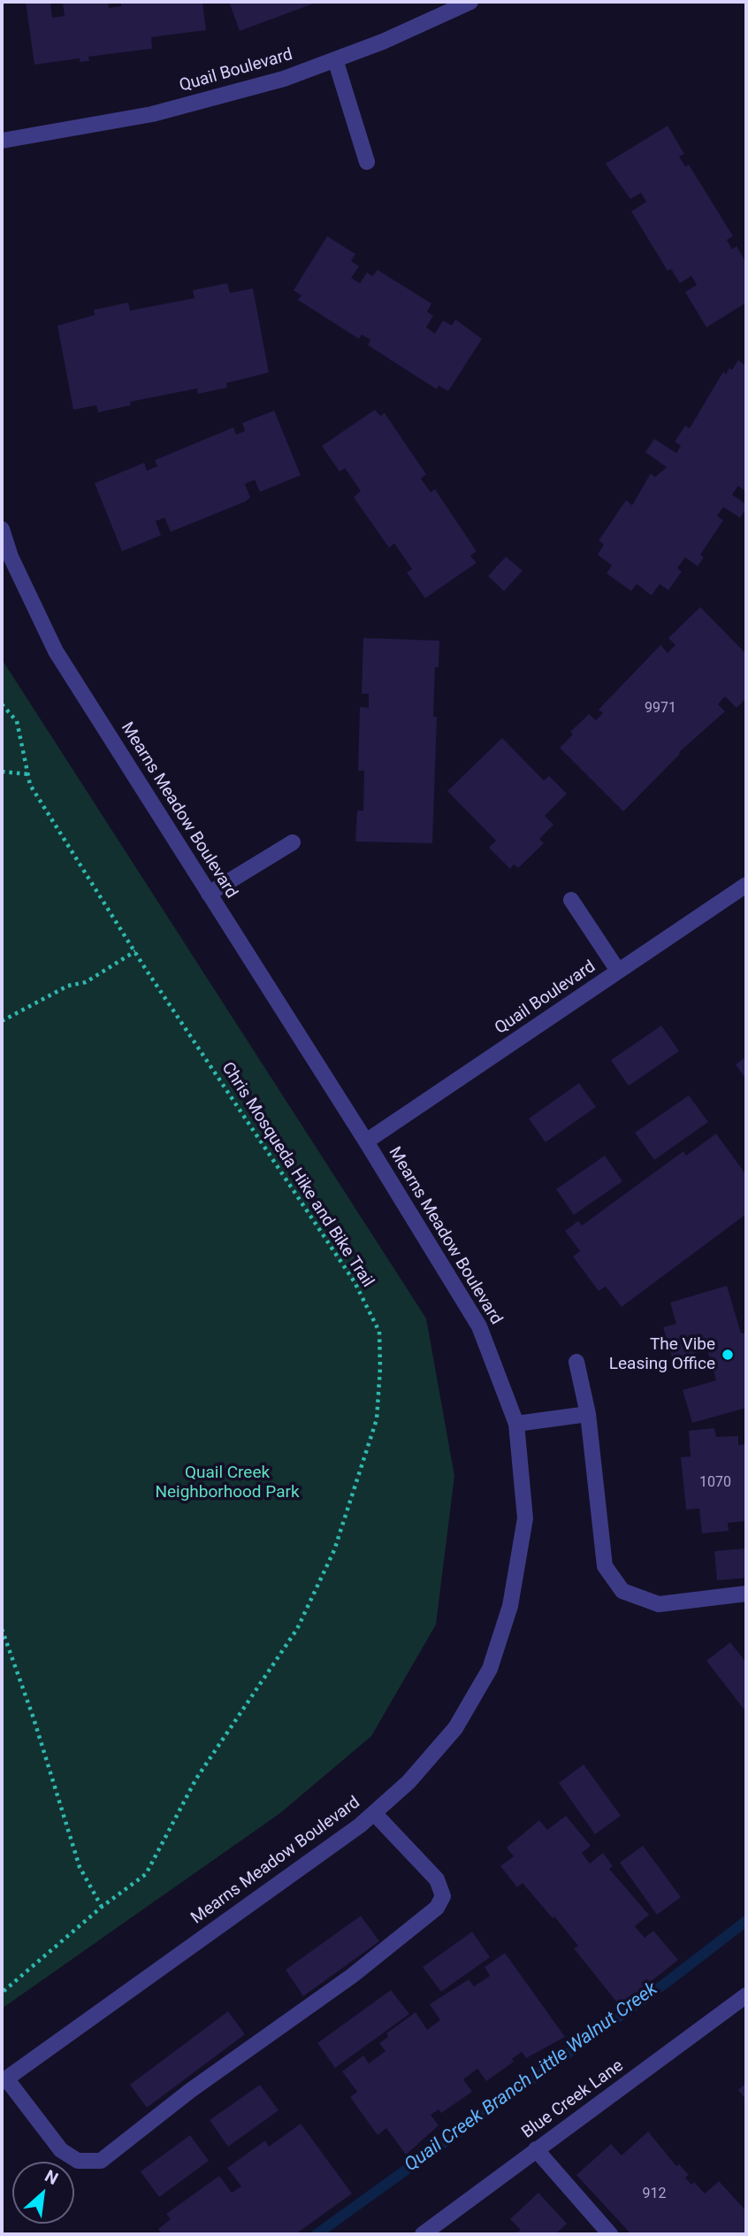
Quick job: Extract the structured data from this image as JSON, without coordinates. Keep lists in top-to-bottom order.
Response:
{
  "streets": {
    "street": ["Quail Boulevard", "Mearns Meadow Boulevard", "Blue Creek Lane"],
    "path": ["Chris Mosqueda Hike and Bike Trail"]
  },
  "crossings": [
    ["Quail Boulevard", "Mearns Meadow Boulevard"]
  ],
  "water": ["Quail Creek Branch Little Walnut Creek"],
  "parks": ["Quail Creek Neighborhood Park"],
  "places": ["The Vibe Leasing Office"],
  "house_numbers": ["9971", "1070", "912"],
  "north": "top right"
}
